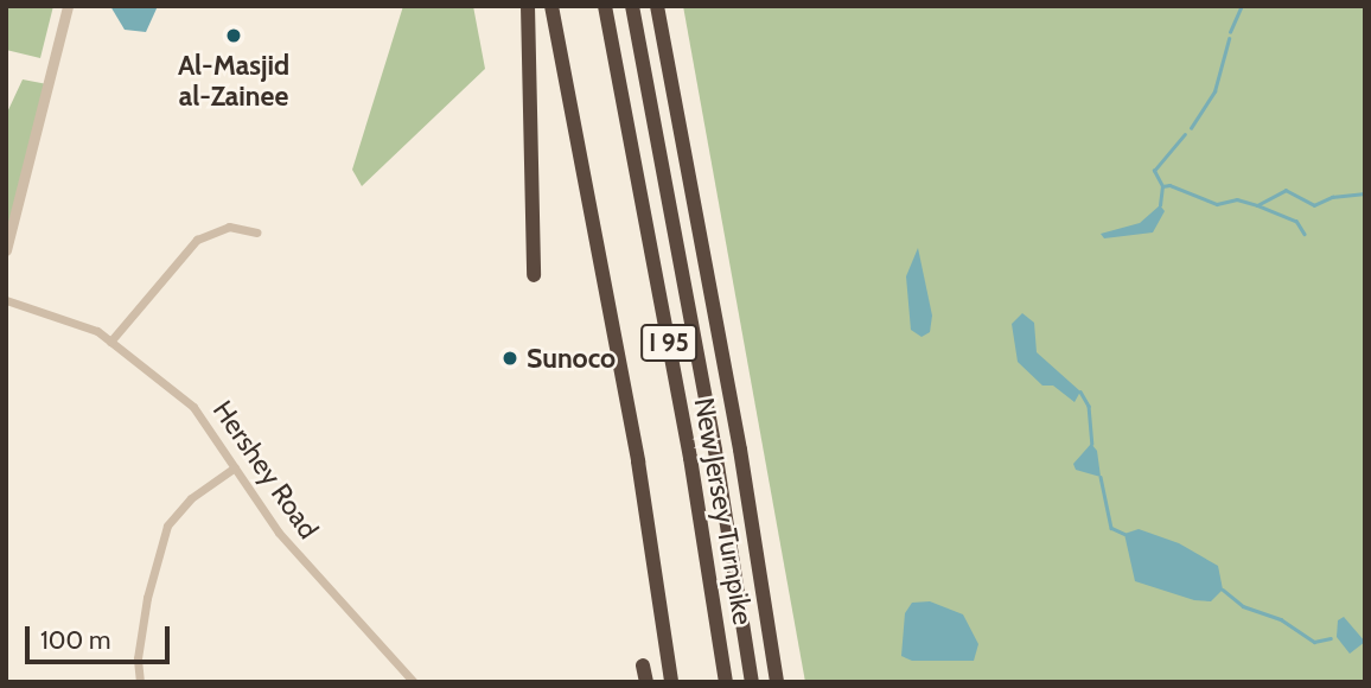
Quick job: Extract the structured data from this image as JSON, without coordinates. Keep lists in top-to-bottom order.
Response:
{
  "streets": {
    "highway": ["I 95", "New Jersey Turnpike"],
    "street": ["Hershey Road"]
  },
  "places": ["Al-Masjid al-Zainee", "Sunoco"],
  "scale_bar": "100 m"
}
